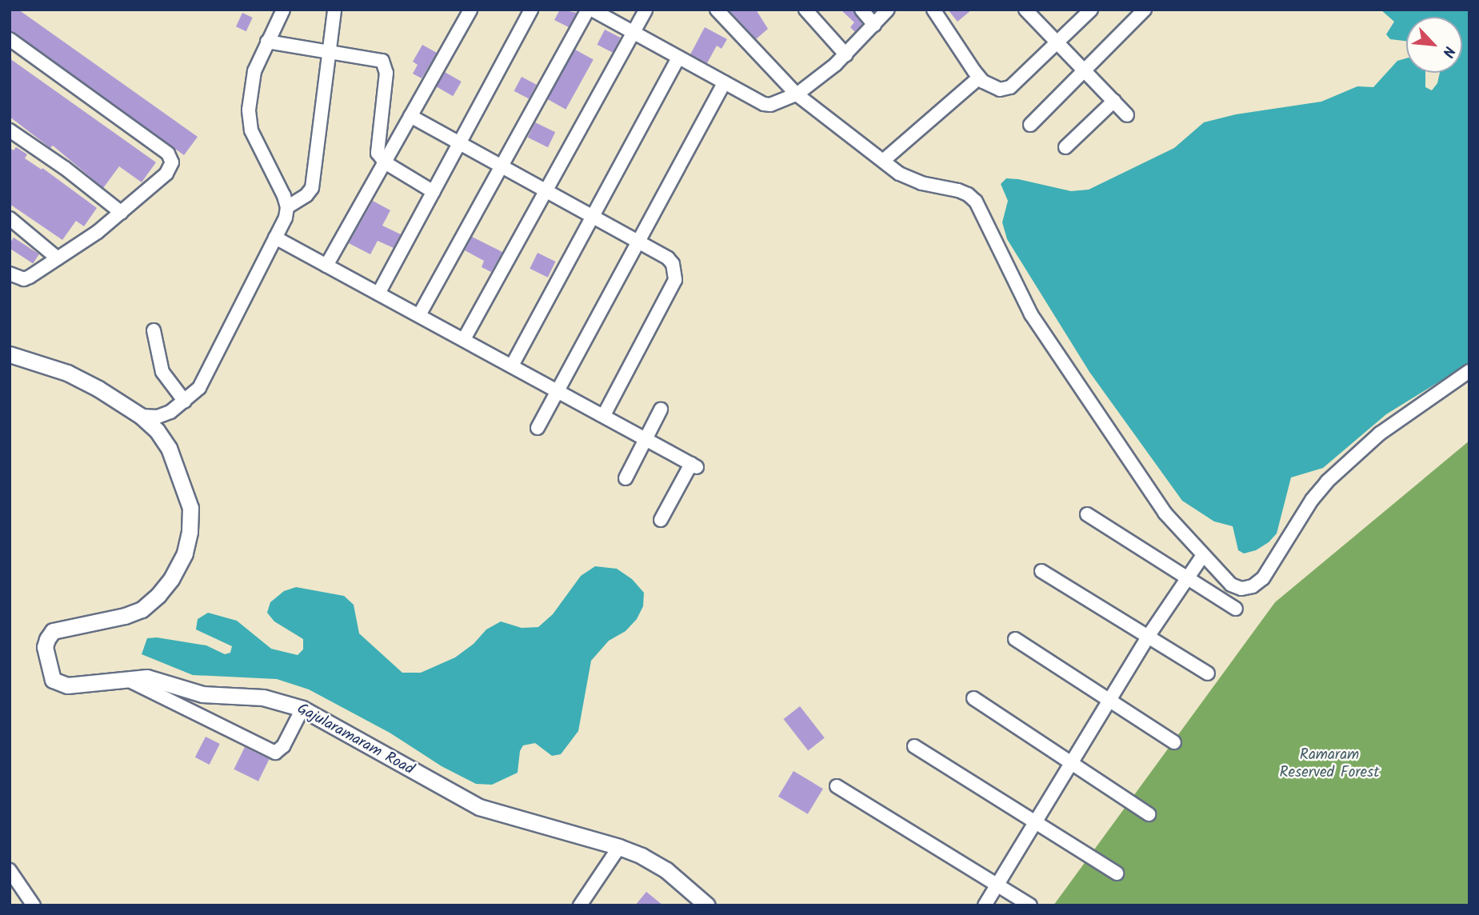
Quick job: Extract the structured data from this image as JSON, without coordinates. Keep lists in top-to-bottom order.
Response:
{
  "streets": {
    "main road": ["Gajularamaram Road"]
  },
  "parks": ["Ramaram Reserved Forest"],
  "north": "bottom right"
}
